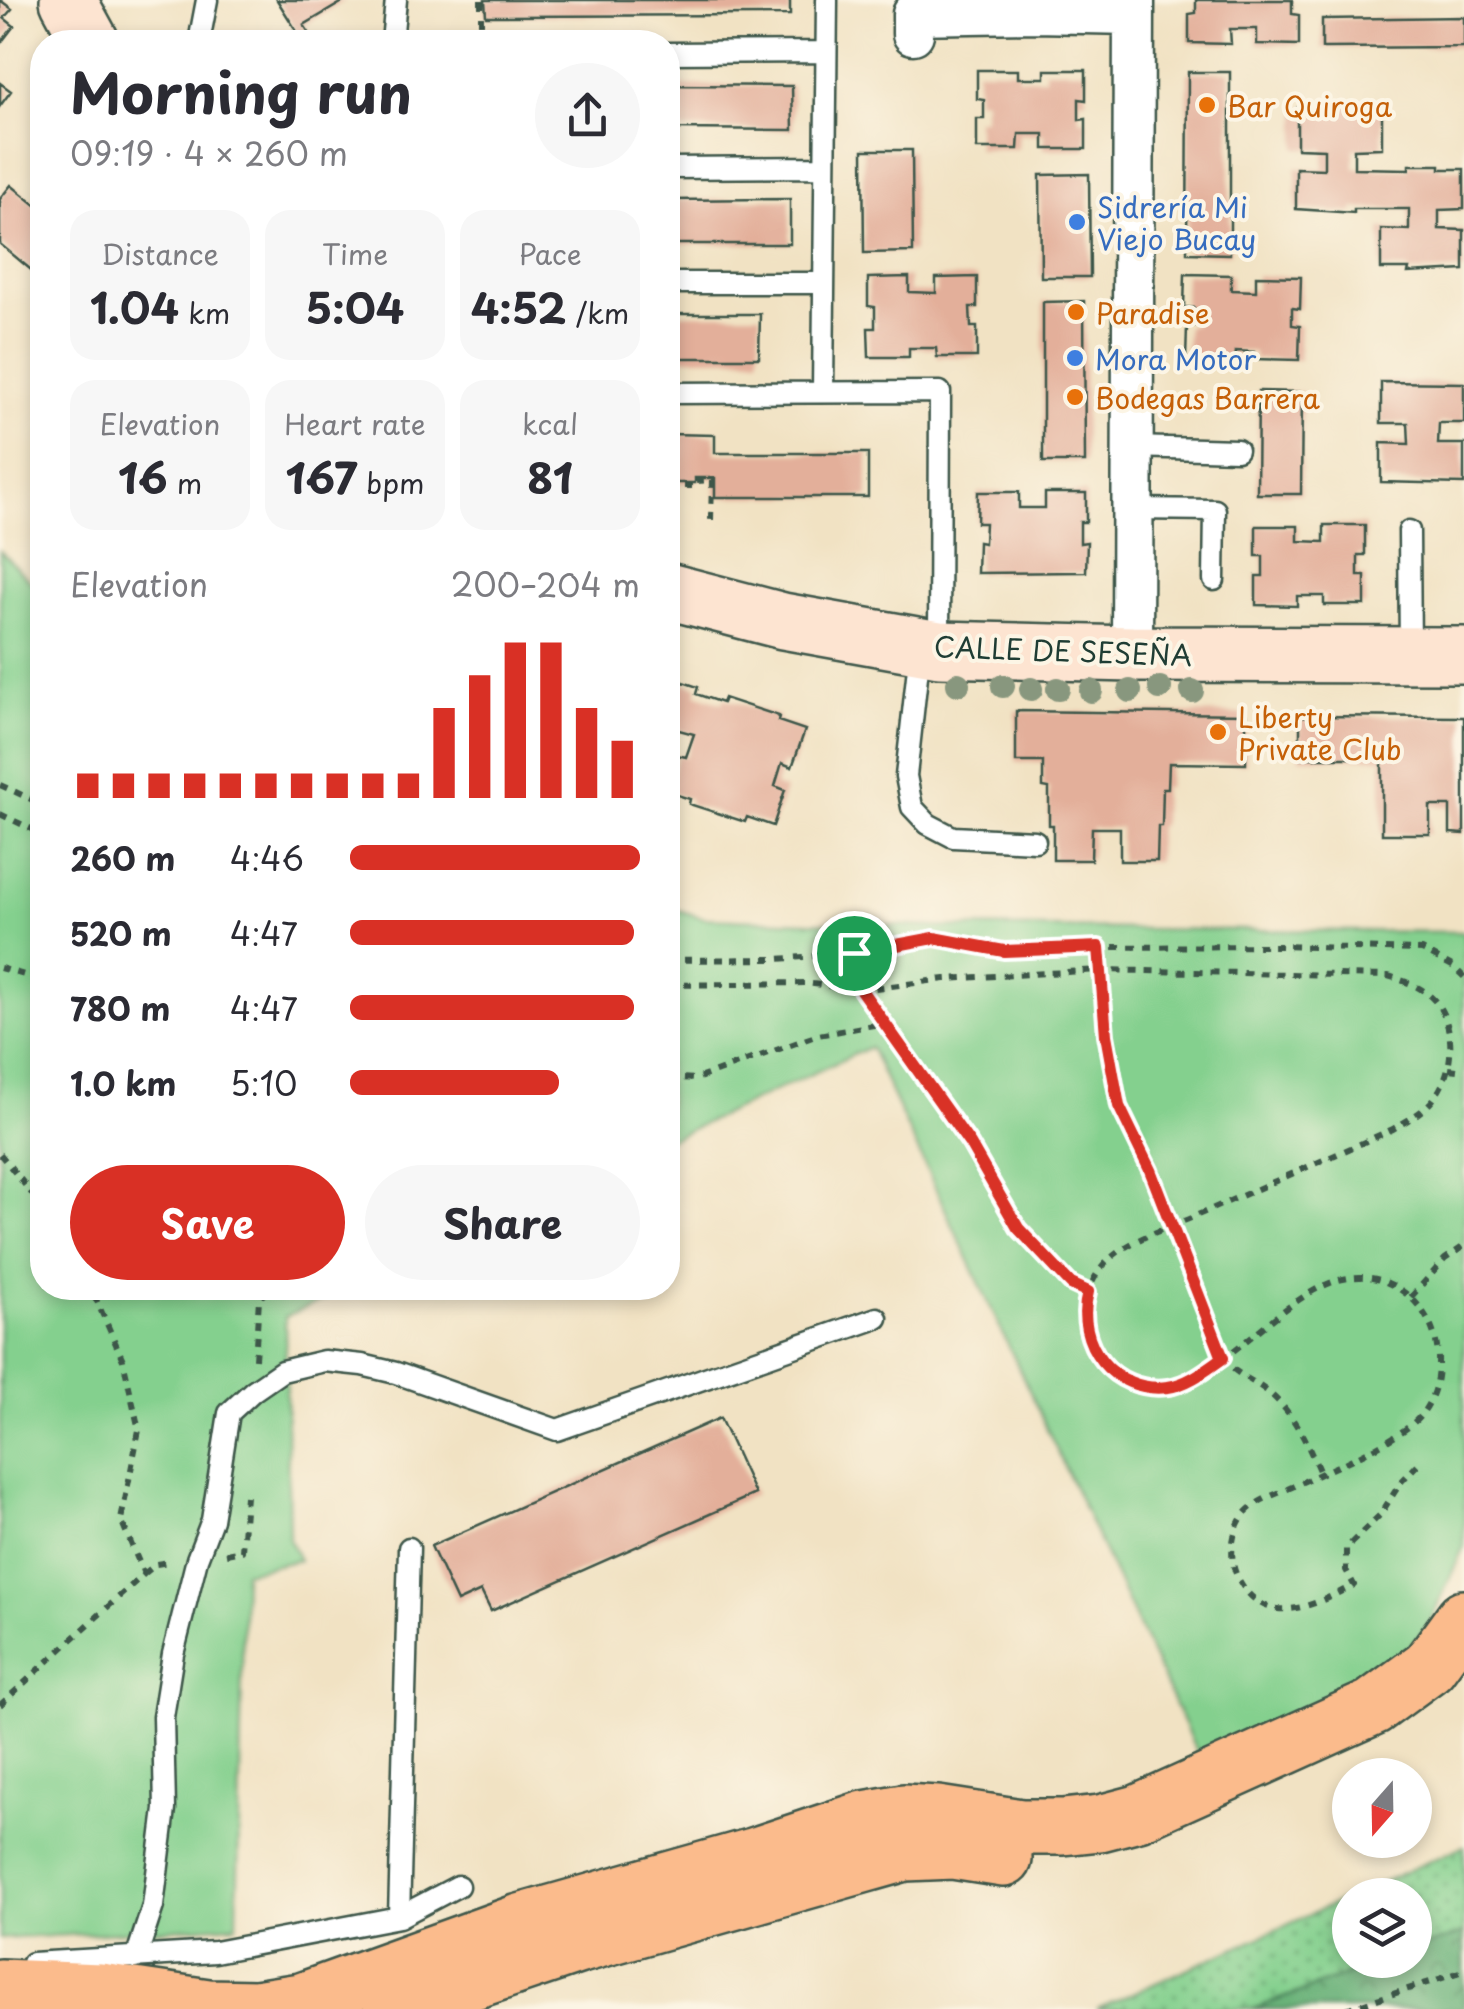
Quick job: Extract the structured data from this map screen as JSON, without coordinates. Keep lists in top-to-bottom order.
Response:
{
  "streets": {
    "street": ["CALLE DE SESEÑA"]
  },
  "places": [
    "Bar Quiroga",
    "Sidrería Mi Viejo Bucay",
    "Paradise",
    "Mora Motor",
    "Bodegas Barrera",
    "Liberty Private Club"
  ],
  "north": "bottom",
  "page": {
    "heading": ["Morning run", "09:19 · 4 × 260 m"],
    "stats": [
      ["Distance", "1.04 km"],
      ["Time", "5:04"],
      ["Pace", "4:52 /km"],
      ["Elevation", "16 m"],
      ["Heart rate", "167 bpm"],
      ["kcal", "81"]
    ],
    "chart": ["Elevation", "200–204 m"],
    "list": [
      {
        "name": "260 m",
        "note": "4:46"
      },
      {
        "name": "520 m",
        "note": "4:47"
      },
      {
        "name": "780 m",
        "note": "4:47"
      },
      {
        "name": "1.0 km",
        "note": "5:10"
      }
    ],
    "buttons": ["Save", "Share"]
  }
}
